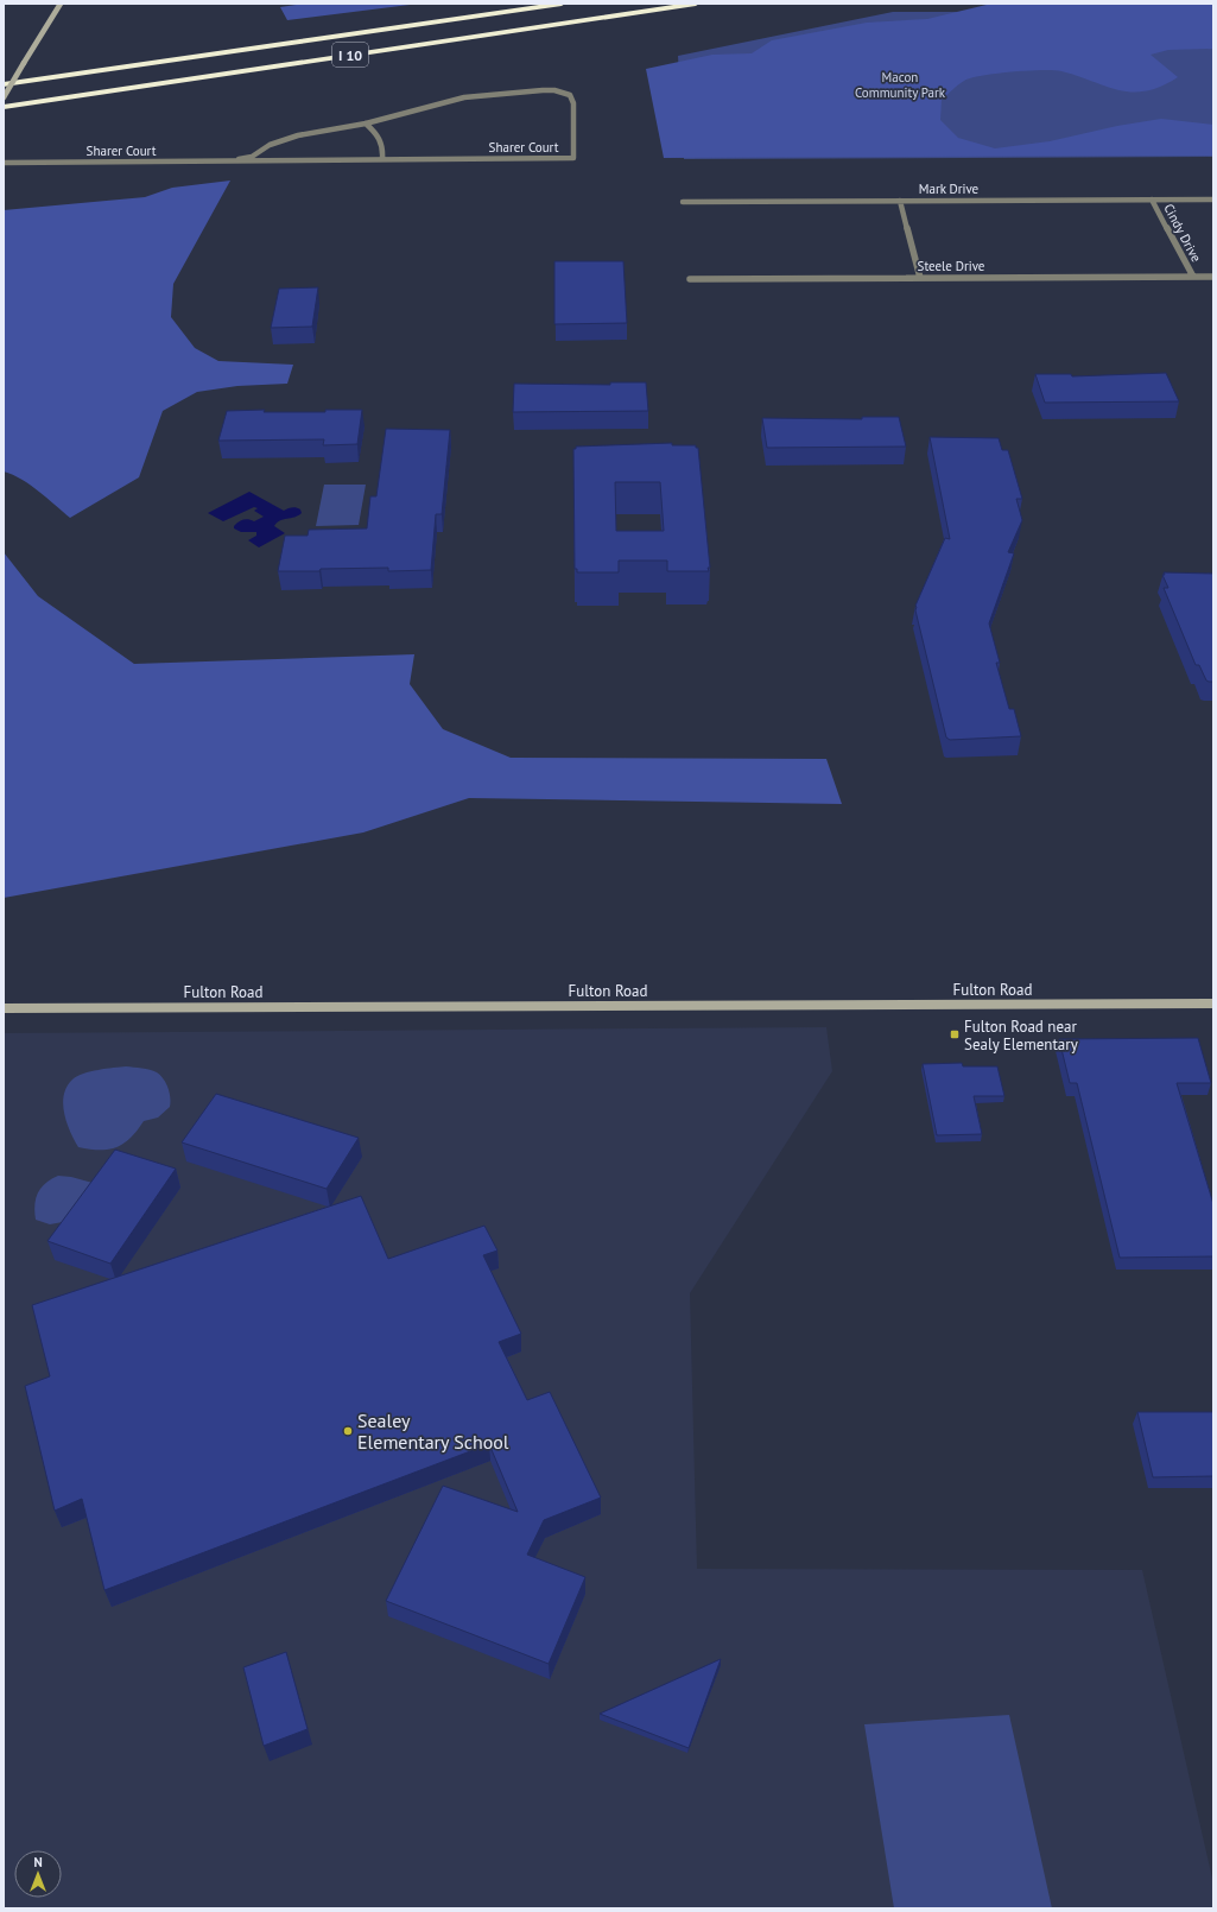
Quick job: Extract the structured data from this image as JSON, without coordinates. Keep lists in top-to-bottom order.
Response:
{
  "streets": {
    "highway": ["I 10"],
    "street": [
      "Sharer Court",
      "Mark Drive",
      "Cindy Drive",
      "Steele Drive",
      "Fulton Road"
    ]
  },
  "crossings": [
    ["Mark Drive", "Cindy Drive"],
    ["Cindy Drive", "Steele Drive"]
  ],
  "parks": ["Macon Community Park"],
  "places": {
    "transit": ["Fulton Road near Sealy Elementary"],
    "other": ["Sealey Elementary School"]
  },
  "north": "top"
}
